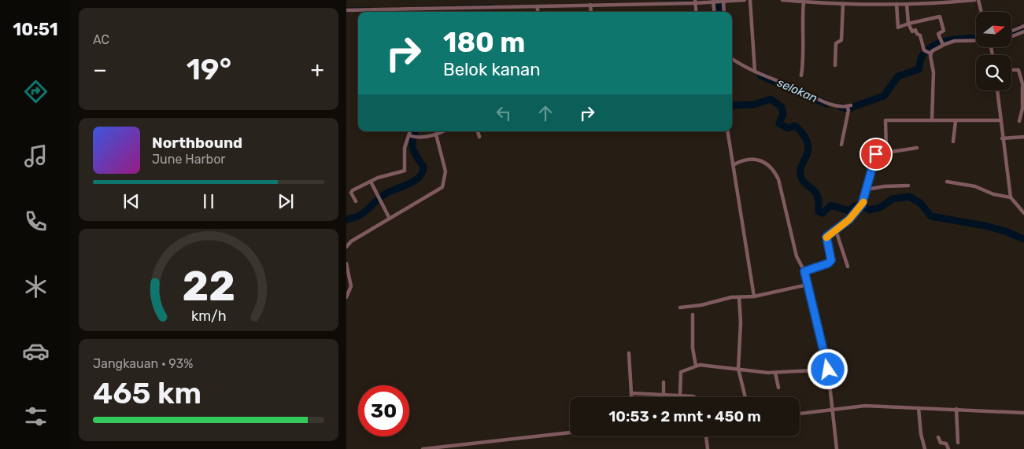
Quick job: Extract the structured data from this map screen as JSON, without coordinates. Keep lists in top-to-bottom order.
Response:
{
  "water": ["selokan"],
  "north": "right",
  "page": {
    "tabs": "10:51",
    "tile": [
      "AC",
      ["Jangkauan · 93%", "465 km"]
    ],
    "turn": ["180 m", "Belok kanan"],
    "heat": ["−", "19°", "+"],
    "song": ["Northbound", "June Harbor"],
    "limit": "30",
    "trip": "10:53 · 2 mnt · 450 m",
    "gauge": ["22", "km/h"]
  }
}
